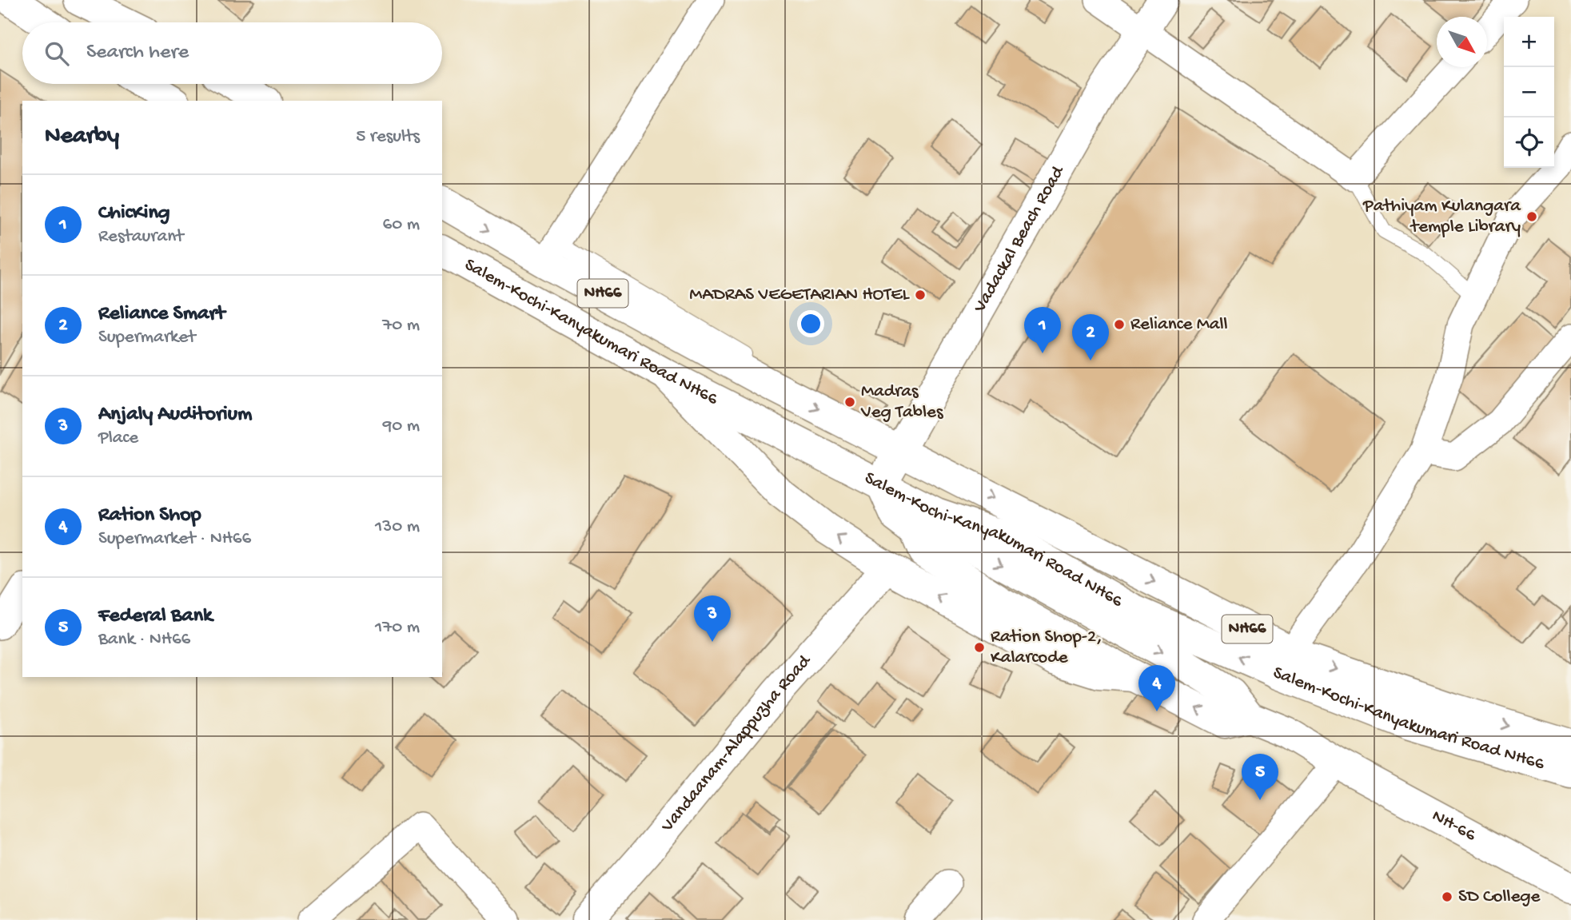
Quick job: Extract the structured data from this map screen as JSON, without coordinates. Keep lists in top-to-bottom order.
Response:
{
  "streets": {
    "main road": [
      "Vadackal Beach Road",
      "NH66",
      "Salem-Kochi-Kanyakumari Road NH66",
      "Vandaanam-Alappuzha Road",
      "NH-66"
    ]
  },
  "crossings": [
    ["Vadackal Beach Road", "NH66"],
    ["Vadackal Beach Road", "Salem-Kochi-Kanyakumari Road NH66"]
  ],
  "places": [
    "Pathiyam Kulangara temple Library",
    "MADRAS VEGETARIAN HOTEL",
    "Reliance Mall",
    "Madras Veg Tables",
    "Ration Shop-2, Kalarcode",
    "SD College"
  ],
  "north": "bottom right",
  "page": {
    "map_buttons": ["+", "−"],
    "search": "Search here",
    "heading": ["Nearby", "5 results"],
    "list": [
      {
        "mark": "1",
        "name": "ChicKing",
        "note": "Restaurant",
        "value": "60 m"
      },
      {
        "mark": "2",
        "name": "Reliance Smart",
        "note": "Supermarket",
        "value": "70 m"
      },
      {
        "mark": "3",
        "name": "Anjaly Auditorium",
        "note": "Place",
        "value": "90 m"
      },
      {
        "mark": "4",
        "name": "Ration Shop",
        "note": "Supermarket · NH66",
        "value": "130 m"
      },
      {
        "mark": "5",
        "name": "Federal Bank",
        "note": "Bank · NH66",
        "value": "170 m"
      }
    ],
    "pins": [
      "1",
      "2",
      "3",
      "4",
      "5"
    ]
  }
}
